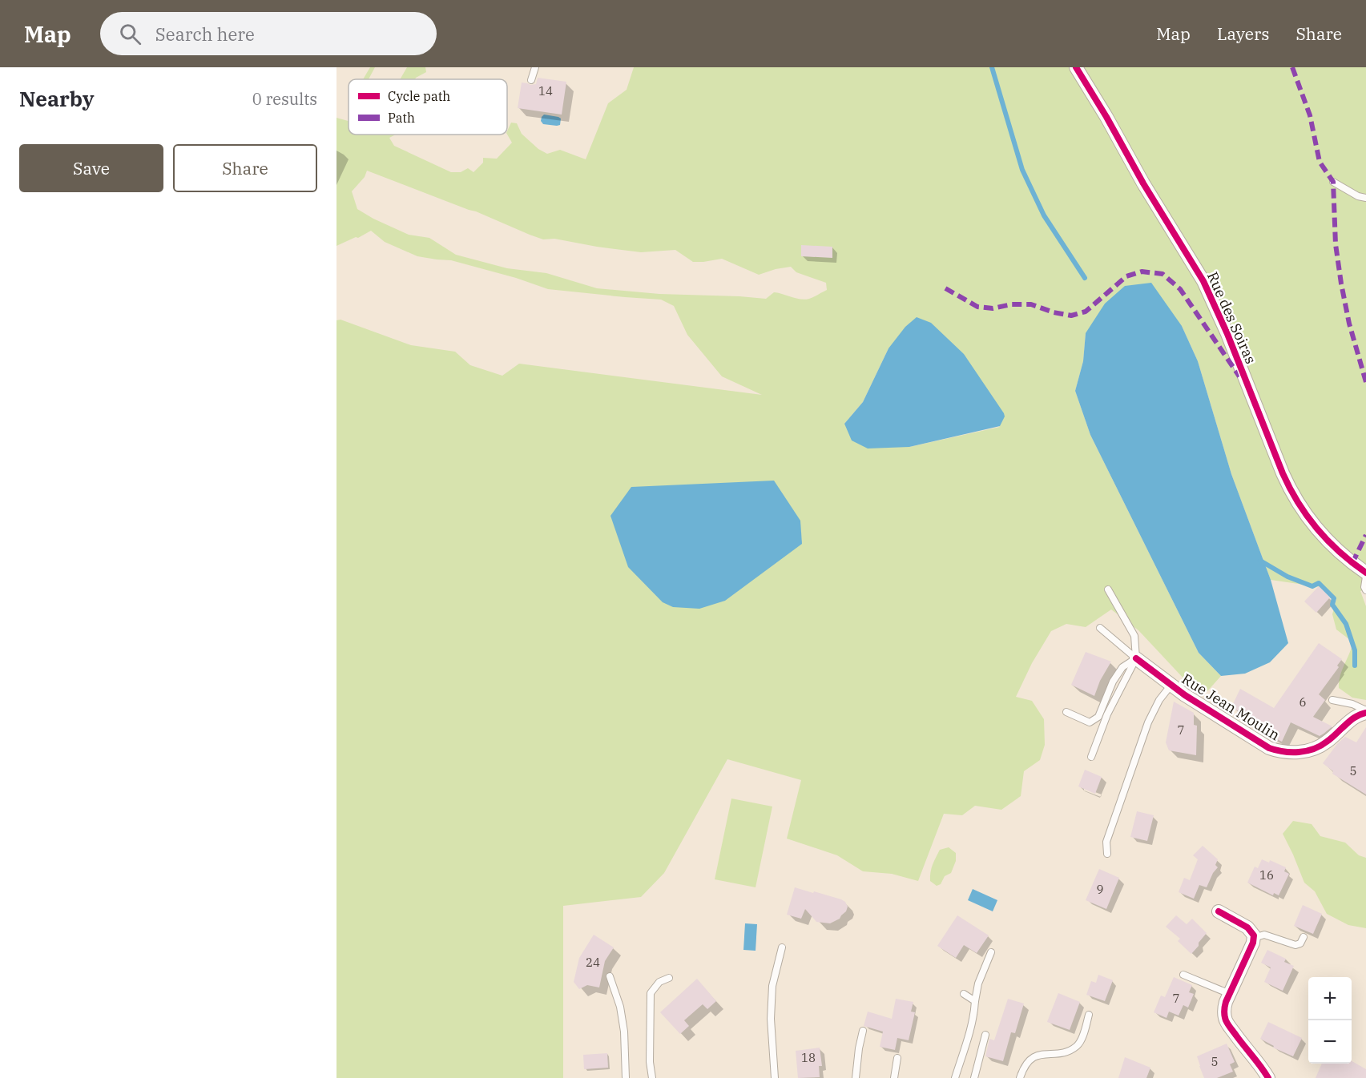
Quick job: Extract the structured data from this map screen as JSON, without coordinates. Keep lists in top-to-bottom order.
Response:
{
  "streets": {
    "street": ["Rue des Soiras", "Rue Jean Moulin"]
  },
  "house_numbers": [
    "14",
    "6",
    "7",
    "5",
    "16",
    "9",
    "24",
    "7",
    "18",
    "5"
  ],
  "legend": ["Cycle path", "Path"],
  "page": {
    "header": "Map",
    "search": "Search here",
    "nav": ["Map", "Layers", "Share"],
    "heading": ["Nearby", "0 results"],
    "buttons": ["Save", "Share"],
    "map_buttons": ["+", "−"]
  }
}
